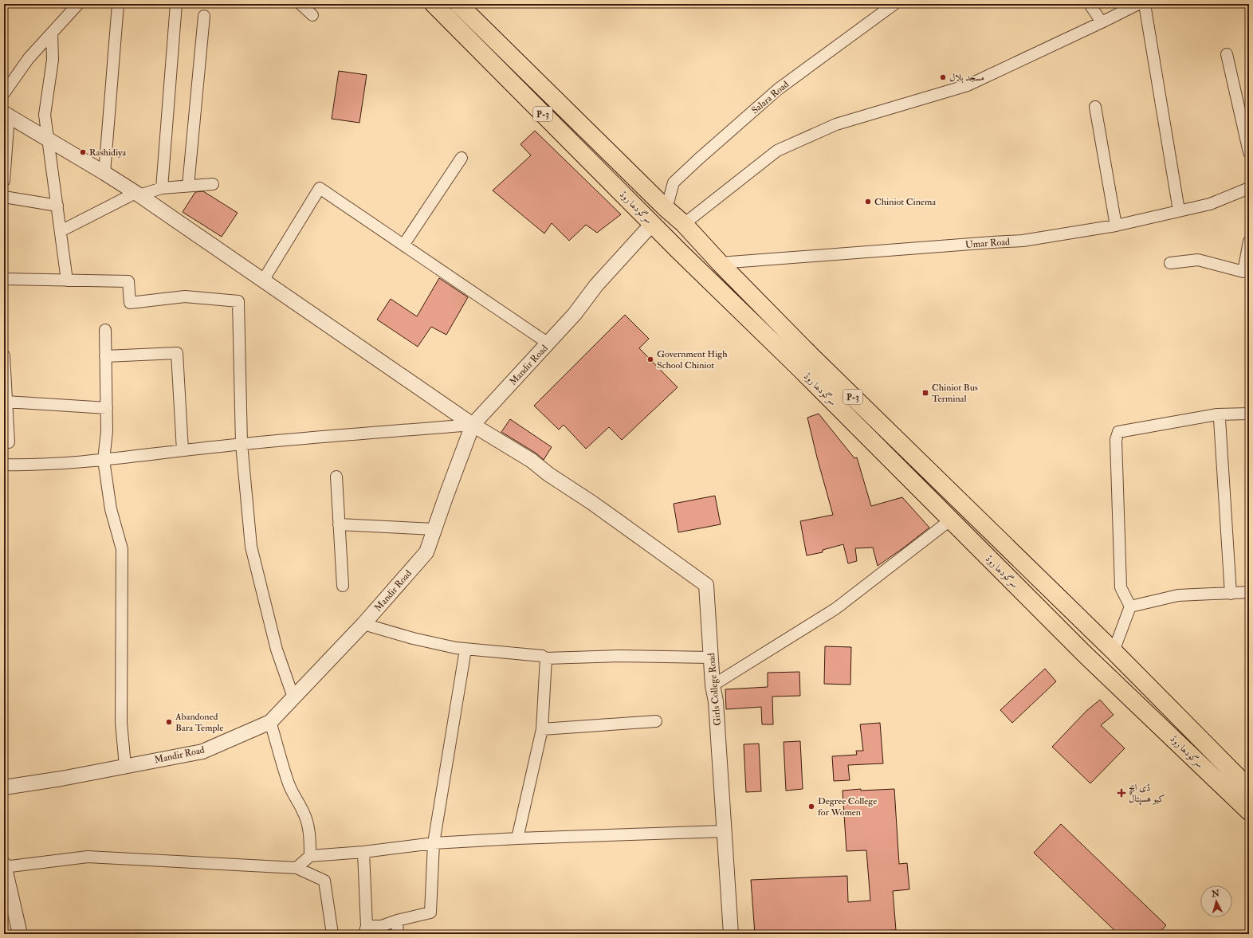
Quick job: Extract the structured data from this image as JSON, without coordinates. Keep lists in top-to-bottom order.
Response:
{
  "streets": {
    "highway": ["P-3", "سرگودھا روڈ"],
    "street": [
      "Salara Road",
      "Umar Road",
      "Mandir Road",
      "Girls College Road"
    ]
  },
  "crossings": [
    ["Salara Road", "سرگودھا روڈ"],
    ["سرگودھا روڈ", "Umar Road"],
    ["سرگودھا روڈ", "Mandir Road"],
    ["Mandir Road", "Girls College Road"]
  ],
  "places": {
    "other": [
      "مسجد بلال",
      "Rashidiya",
      "Chiniot Cinema",
      "Government High School Chiniot",
      "Abandoned Bara Temple",
      "Degree College for Women"
    ],
    "transit": ["Chiniot Bus Terminal"],
    "health": ["ڈی ایچ کیو ہسپتال"]
  },
  "north": "top"
}
